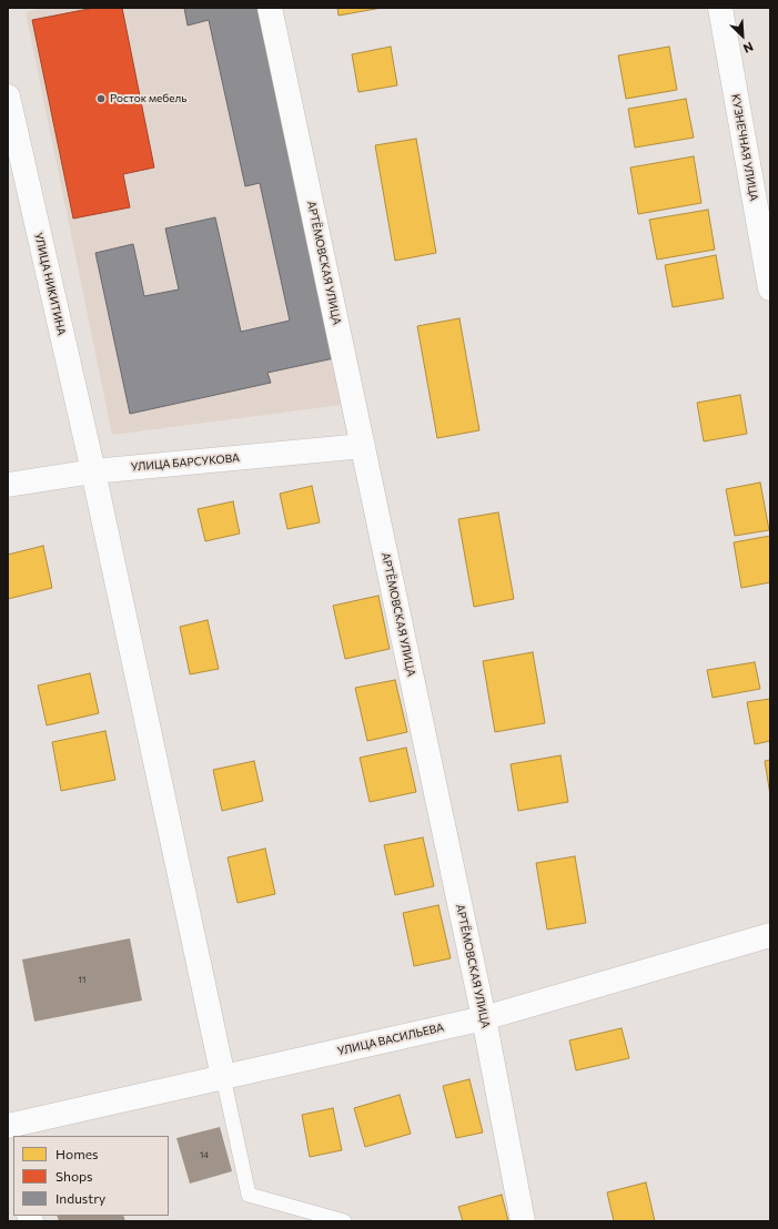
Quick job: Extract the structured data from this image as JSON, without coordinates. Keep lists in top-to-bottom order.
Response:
{
  "streets": {
    "street": [
      "КУЗНЕЧНАЯ УЛИЦА",
      "АРТЁМОВСКАЯ УЛИЦА",
      "УЛИЦА НИКИТИНА",
      "УЛИЦА БАРСУКОВА",
      "УЛИЦА ВАСИЛЬЕВА"
    ]
  },
  "crossings": [
    ["АРТЁМОВСКАЯ УЛИЦА", "УЛИЦА БАРСУКОВА"],
    ["АРТЁМОВСКАЯ УЛИЦА", "УЛИЦА ВАСИЛЬЕВА"],
    ["УЛИЦА НИКИТИНА", "УЛИЦА БАРСУКОВА"],
    ["УЛИЦА НИКИТИНА", "УЛИЦА ВАСИЛЬЕВА"]
  ],
  "places": ["Росток мебель"],
  "house_numbers": ["11", "14"],
  "legend": ["Homes", "Shops", "Industry"],
  "north": "bottom right"
}
